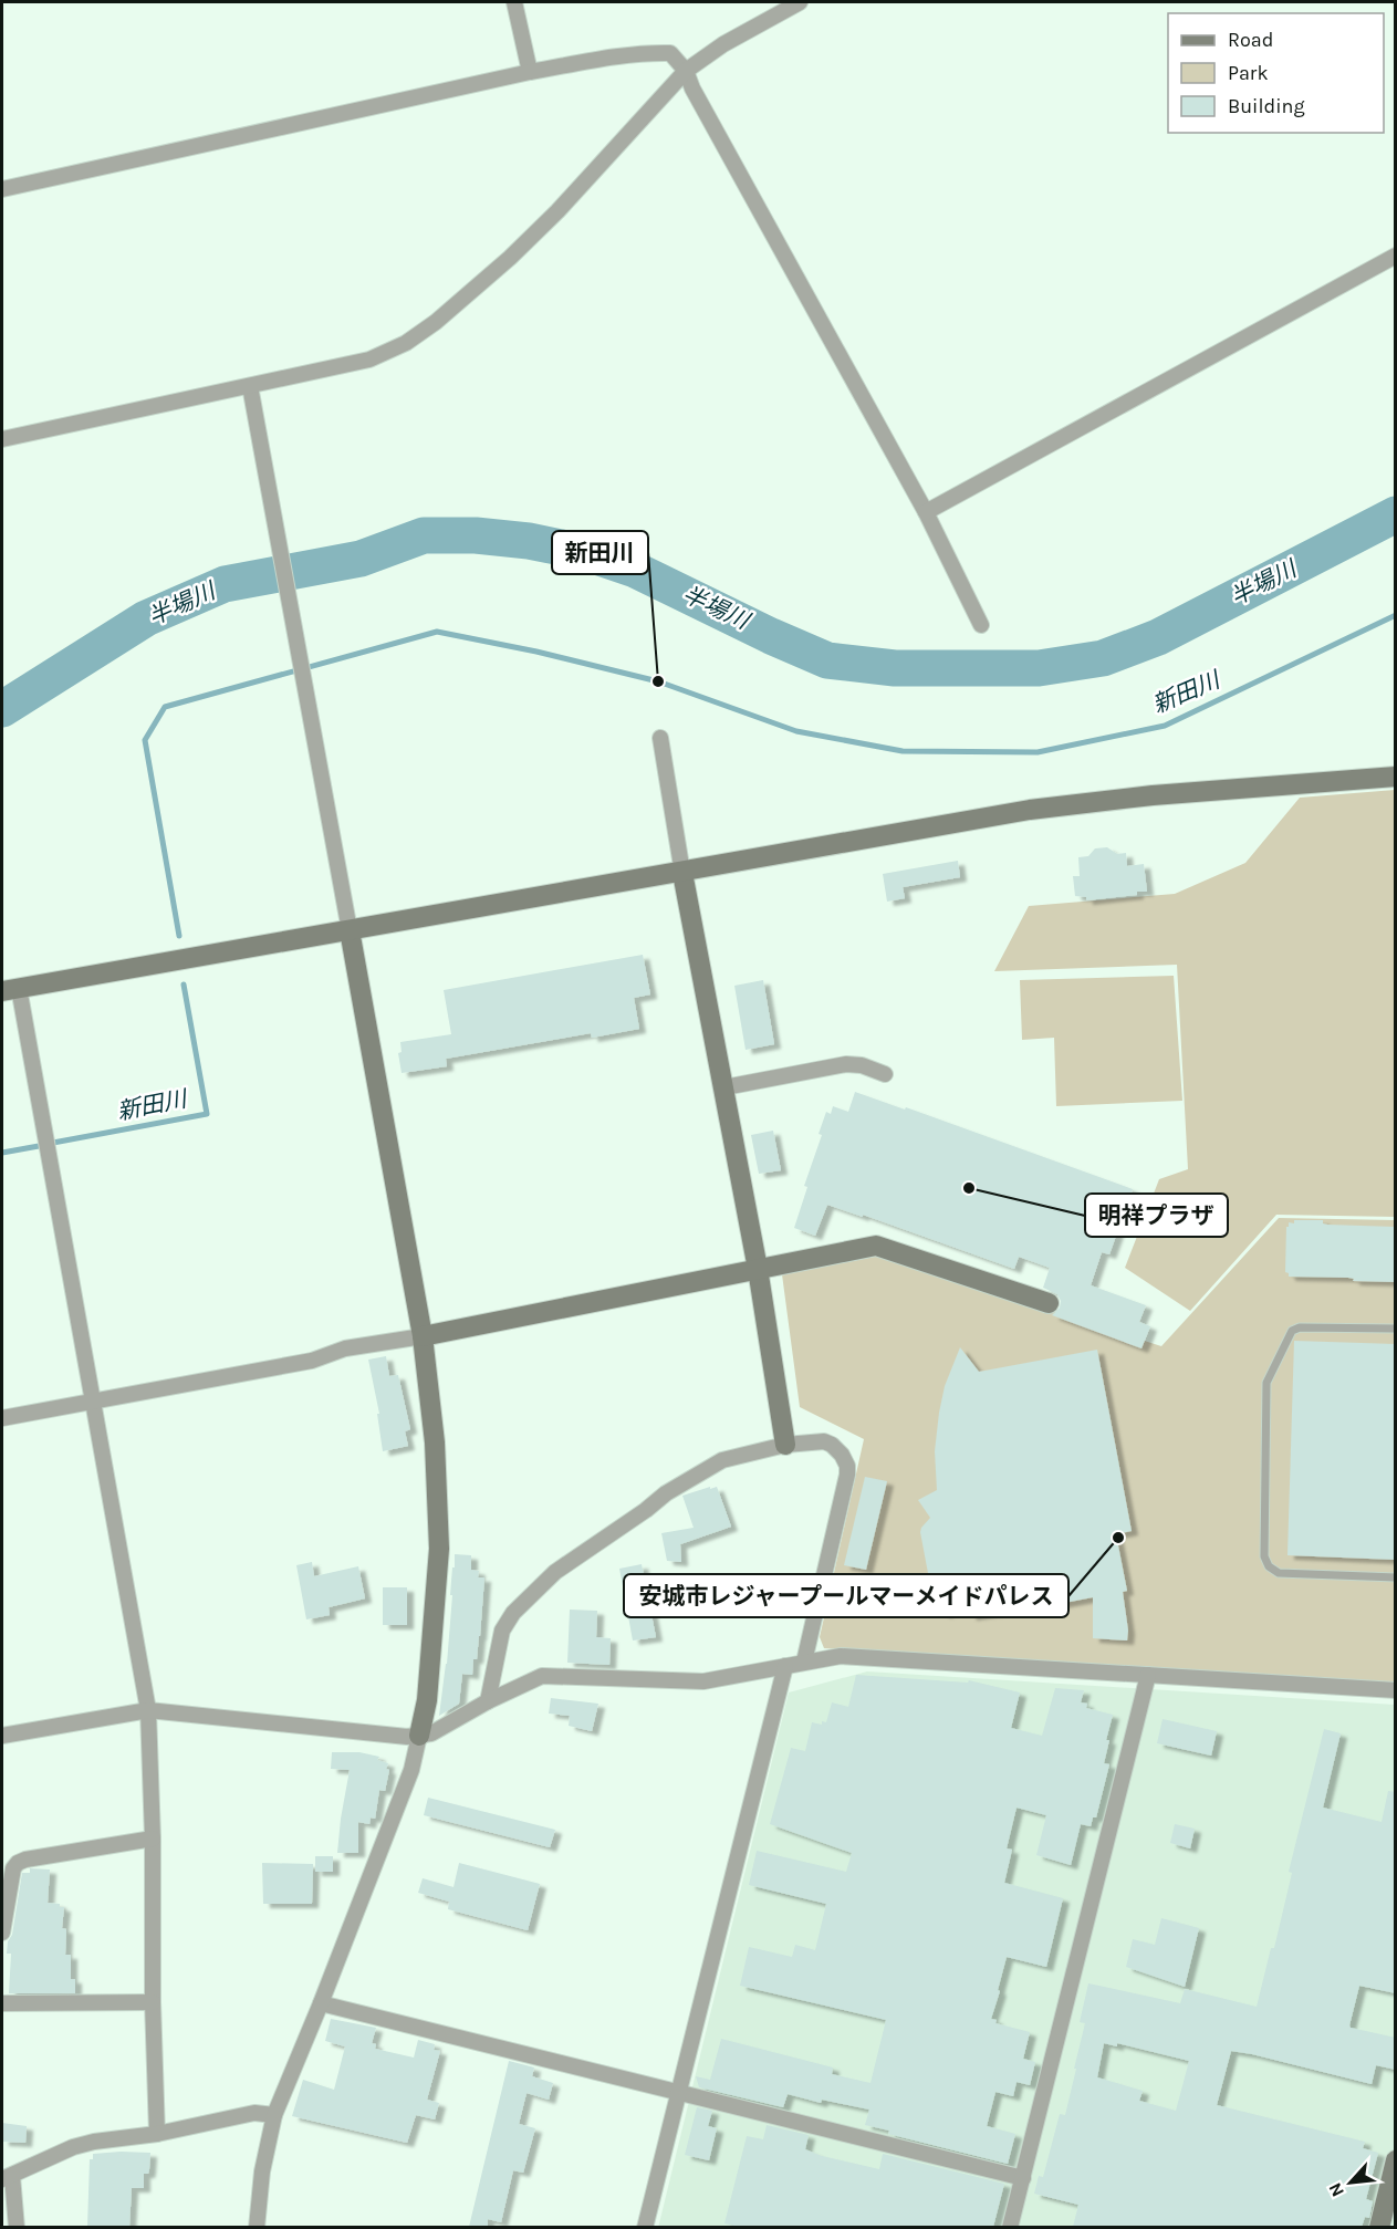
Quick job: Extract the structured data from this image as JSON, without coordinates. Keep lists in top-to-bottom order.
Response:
{
  "water": ["半場川", "新田川"],
  "places": ["新田川", "明祥プラザ", "安城市レジャープールマーメイドパレス"],
  "legend": ["Road", "Park", "Building"],
  "north": "bottom left"
}
